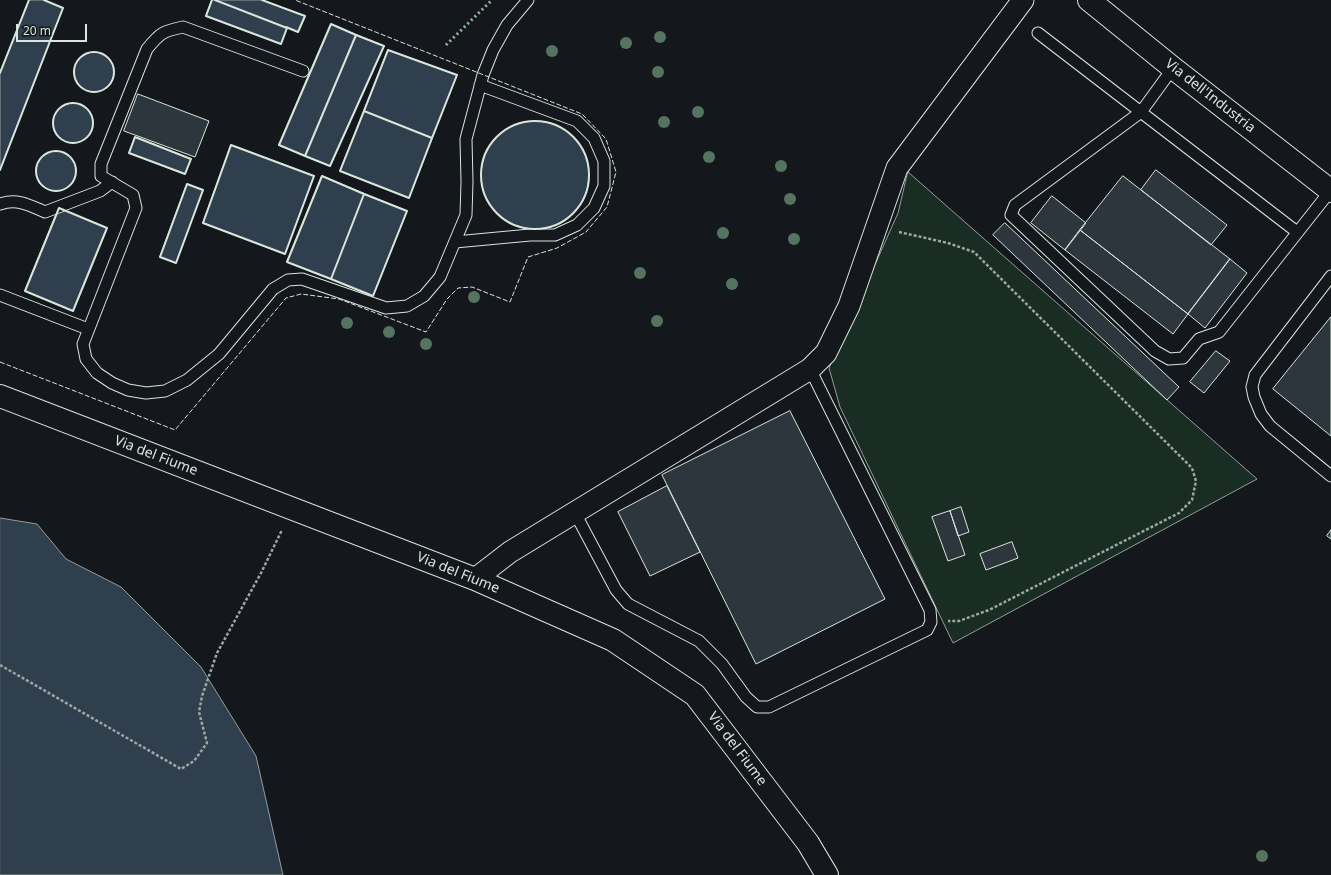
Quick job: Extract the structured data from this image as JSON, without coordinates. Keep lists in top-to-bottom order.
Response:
{
  "streets": {
    "street": ["Via dell'Industria", "Via del Fiume"]
  },
  "scale_bar": "20 m"
}
